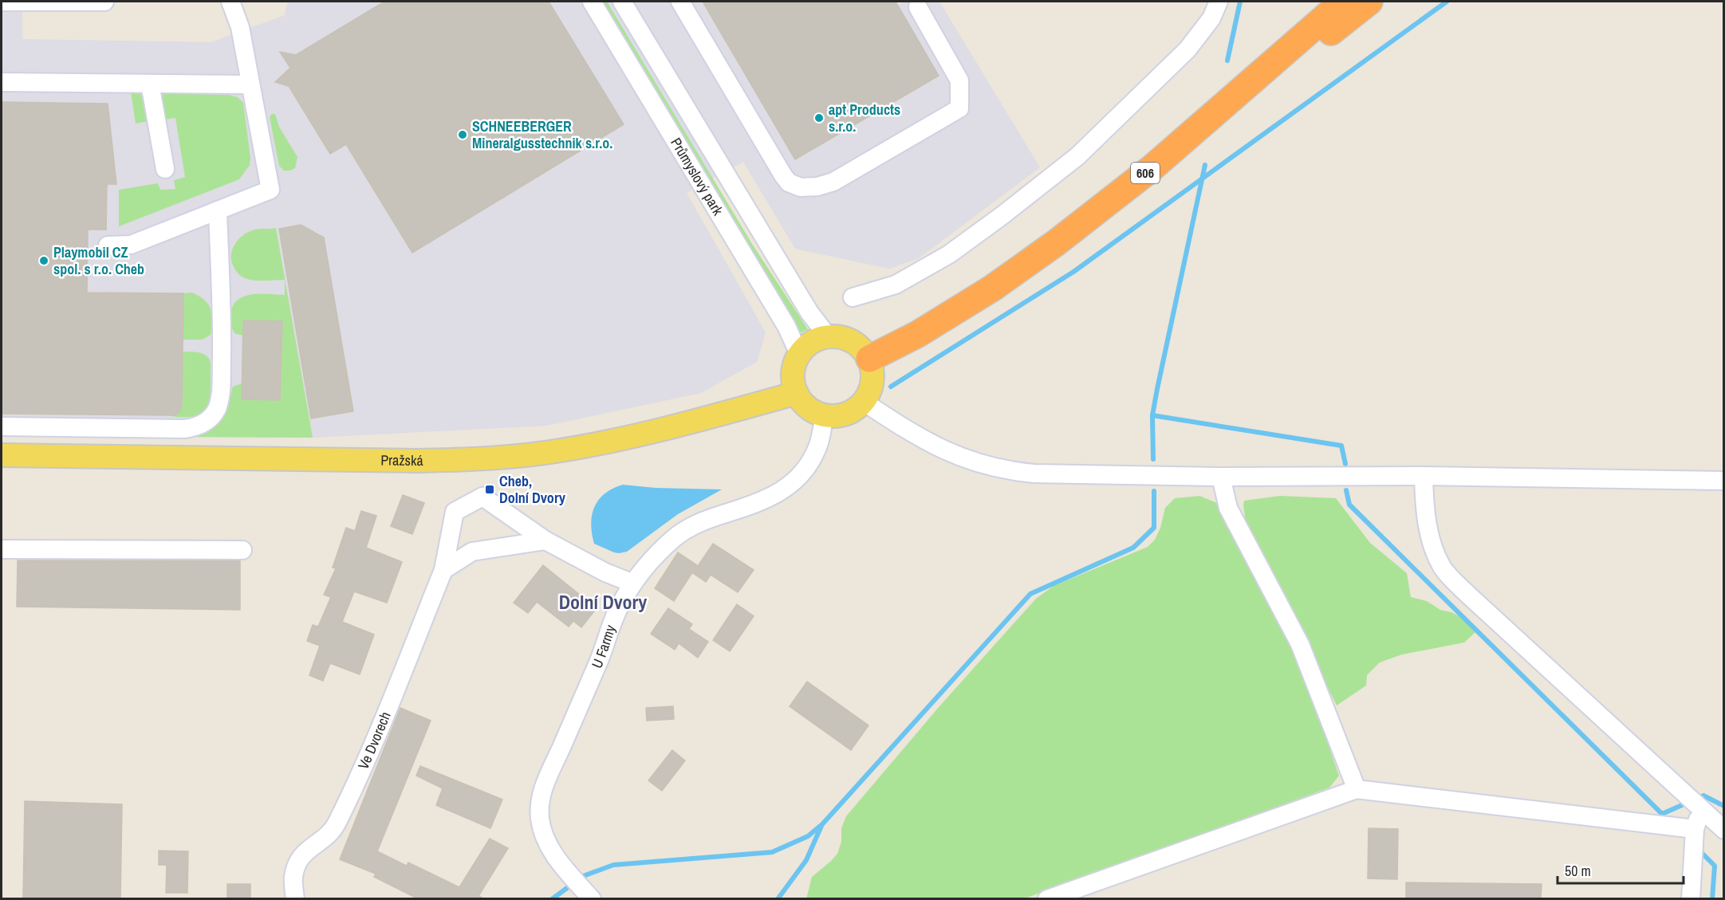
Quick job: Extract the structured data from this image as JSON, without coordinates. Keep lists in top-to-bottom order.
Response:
{
  "streets": {
    "highway": ["606"],
    "main road": ["Pražská"],
    "street": ["Průmyslový park", "U Farmy", "Ve Dvorech"]
  },
  "crossings": [
    ["606", "Průmyslový park"],
    ["606", "Pražská"],
    ["606", "U Farmy"],
    ["Průmyslový park", "Pražská"],
    ["Průmyslový park", "U Farmy"],
    ["Pražská", "U Farmy"],
    ["U Farmy", "Ve Dvorech"]
  ],
  "districts": ["Dolní Dvory"],
  "places": {
    "other": ["apt Products s.r.o.", "SCHNEEBERGER Mineralgusstechnik s.r.o.", "Playmobil CZ spol. s r.o. Cheb"],
    "transit": ["Cheb, Dolní Dvory"]
  },
  "scale_bar": "50 m"
}
